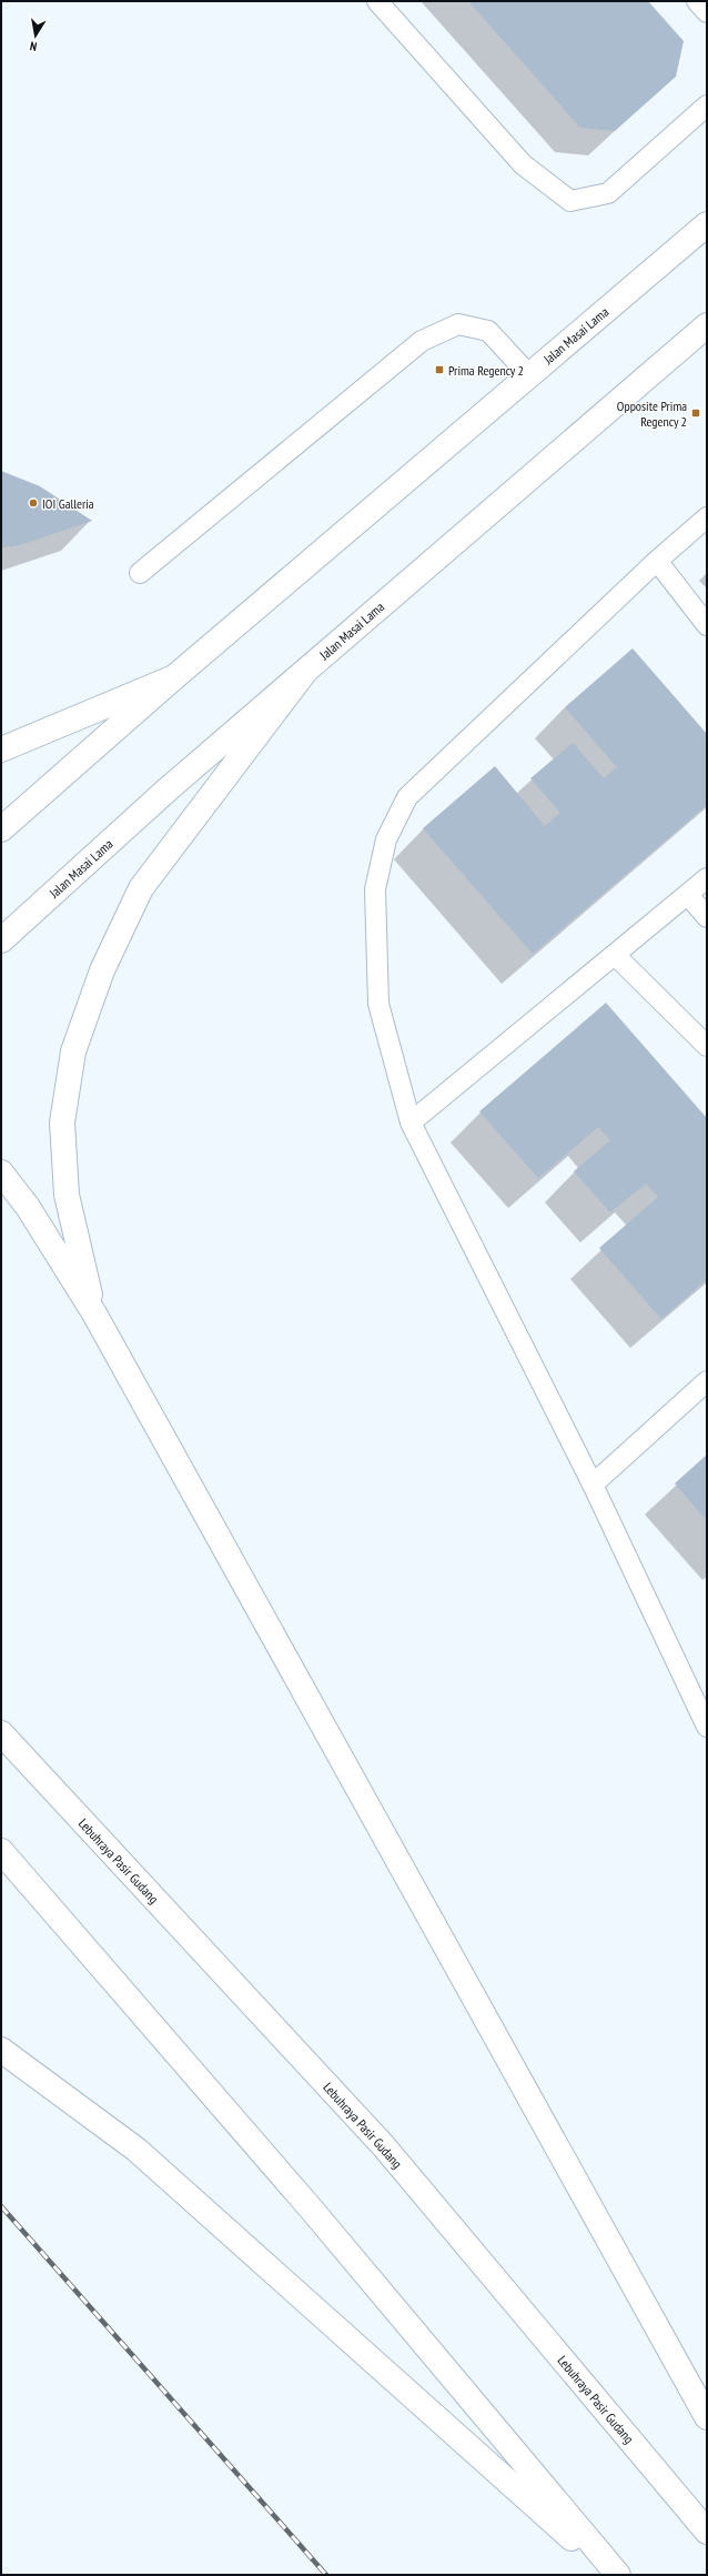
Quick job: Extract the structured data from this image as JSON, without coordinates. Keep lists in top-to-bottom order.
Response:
{
  "streets": {
    "main road": ["Jalan Masai Lama", "Lebuhraya Pasir Gudang"]
  },
  "places": {
    "transit": ["Prima Regency 2", "Opposite Prima Regency 2"],
    "other": ["IOI Galleria"]
  },
  "north": "bottom"
}
